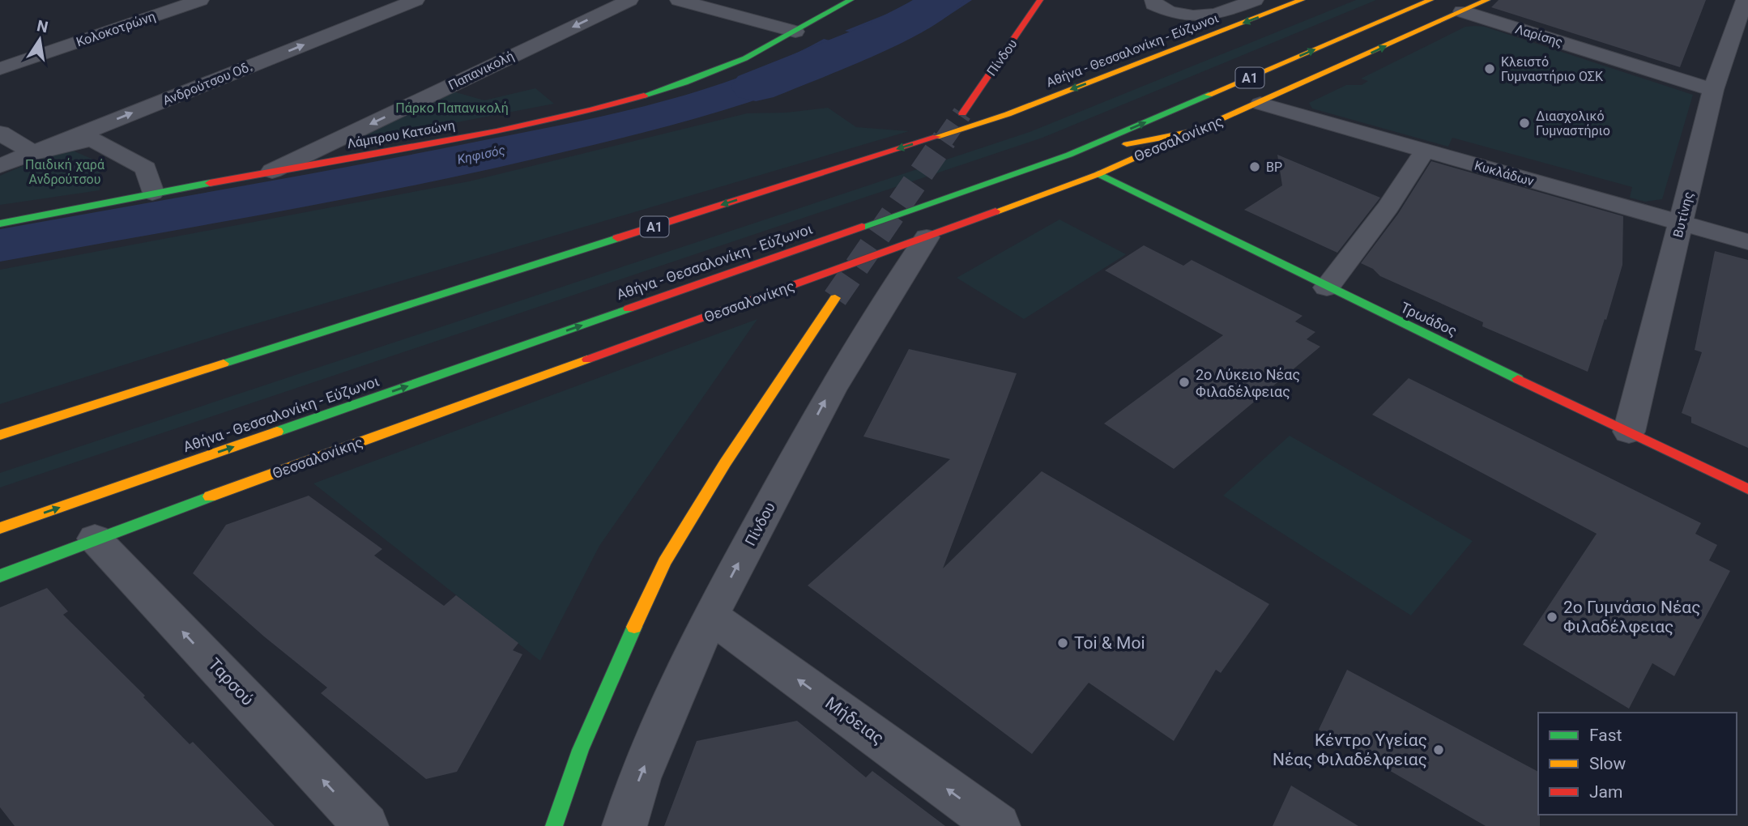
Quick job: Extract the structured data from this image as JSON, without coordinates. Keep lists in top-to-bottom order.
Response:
{
  "streets": {
    "main road": [
      "Αθήνα - Θεσσαλονίκη - Εύζωνοι",
      "Πίνδου",
      "Α1",
      "Λάμπρου Κατσώνη",
      "Θεσσαλονίκης",
      "Τρωάδος"
    ],
    "street": [
      "Κολοκοτρώνη",
      "Λαρίσης",
      "Παπανικολή",
      "Ανδρούτσου Οδ.",
      "Κυκλάδων",
      "Βυτίνης",
      "Ταρσού",
      "Μήδειας"
    ]
  },
  "crossings": [
    ["Λαρίσης", "Θεσσαλονίκης"],
    ["Λαρίσης", "Βυτίνης"],
    ["Πίνδου", "Θεσσαλονίκης"],
    ["Πίνδου", "Μήδειας"],
    ["Παπανικολή", "Λάμπρου Κατσώνη"],
    ["Θεσσαλονίκης", "Κυκλάδων"],
    ["Θεσσαλονίκης", "Τρωάδος"],
    ["Θεσσαλονίκης", "Ταρσού"],
    ["Κυκλάδων", "Βυτίνης"],
    ["Βυτίνης", "Τρωάδος"]
  ],
  "one_way": [
    "Παπανικολή",
    "Ανδρούτσου Οδ.",
    "Ταρσού",
    "Μήδειας"
  ],
  "water": ["Κηφισός"],
  "parks": ["Πάρκο Παπανικολή", "Παιδική χαρά Ανδρούτσου"],
  "places": [
    "Κλειστό Γυμναστήριο ΟΣΚ",
    "Διασχολικό Γυμναστήριο",
    "BP",
    "2ο Λύκειο Νέας Φιλαδέλφειας",
    "2ο Γυμνάσιο Νέας Φιλαδέλφειας",
    "Toi & Moi",
    "Κέντρο Υγείας Νέας Φιλαδέλφειας"
  ],
  "legend": ["Fast", "Slow", "Jam"],
  "north": "top"
}
